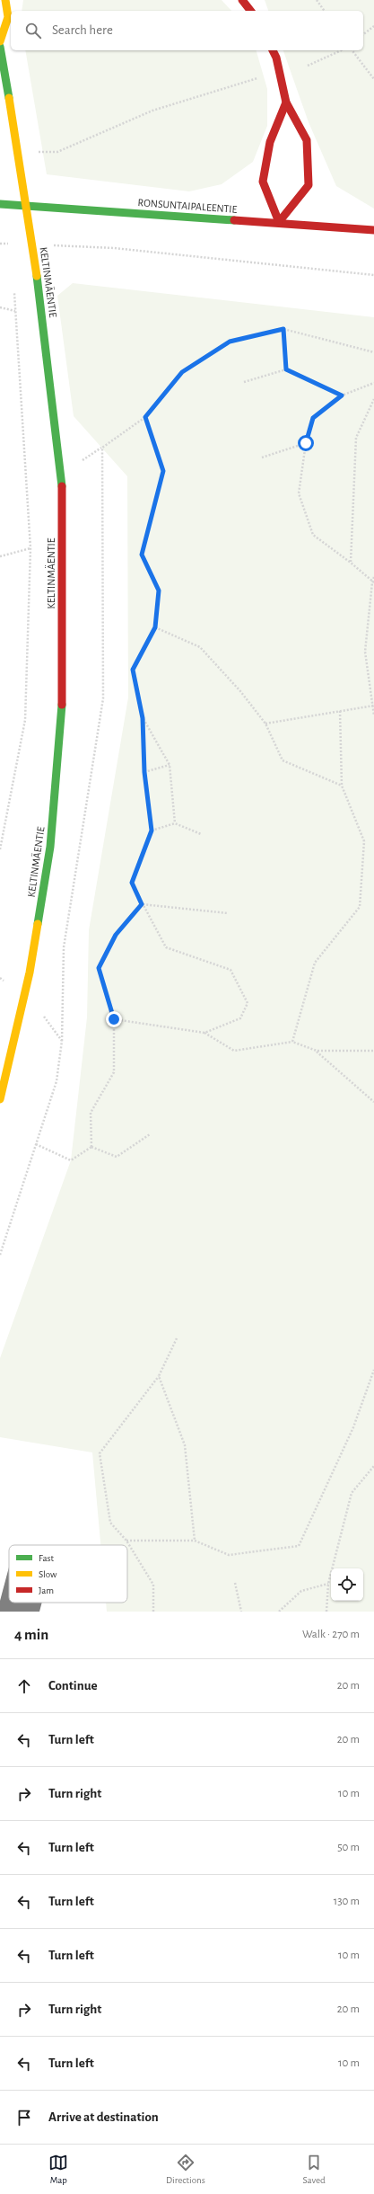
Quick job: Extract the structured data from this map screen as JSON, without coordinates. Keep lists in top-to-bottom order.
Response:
{
  "streets": {
    "main road": ["RONSUNTAIPALEENTIE", "KELTINMÄENTIE"]
  },
  "legend": ["Fast", "Slow", "Jam"],
  "page": {
    "search": "Search here",
    "heading": ["4 min", "Walk · 270 m"],
    "list": [
      ["Continue", "20 m"],
      ["Turn left", "20 m"],
      ["Turn right", "10 m"],
      ["Turn left", "50 m"],
      ["Turn left", "130 m"],
      ["Turn left", "10 m"],
      ["Turn right", "20 m"],
      ["Turn left", "10 m"],
      "Arrive at destination"
    ],
    "nav": ["Map", "Directions", "Saved"]
  }
}
